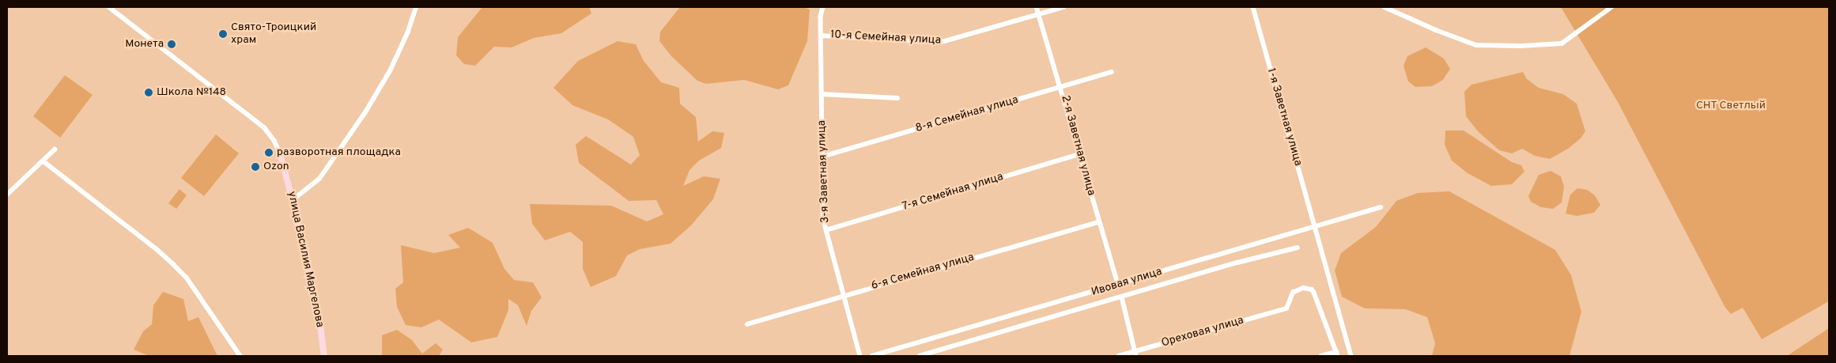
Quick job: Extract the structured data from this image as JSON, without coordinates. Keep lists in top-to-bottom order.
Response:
{
  "streets": {
    "street": [
      "10-я Семейная улица",
      "8-я Семейная улица",
      "1-я Заветная улица",
      "2-я Заветная улица",
      "3-я Заветная улица",
      "7-я Семейная улица",
      "улица Василия Маргелова",
      "6-я Семейная улица",
      "Ивовая улица",
      "Ореховая улица"
    ]
  },
  "crossings": [
    ["10-я Семейная улица", "2-я Заветная улица"],
    ["10-я Семейная улица", "3-я Заветная улица"],
    ["8-я Семейная улица", "2-я Заветная улица"],
    ["8-я Семейная улица", "3-я Заветная улица"],
    ["1-я Заветная улица", "Ивовая улица"],
    ["2-я Заветная улица", "7-я Семейная улица"],
    ["2-я Заветная улица", "6-я Семейная улица"],
    ["2-я Заветная улица", "Ивовая улица"],
    ["3-я Заветная улица", "7-я Семейная улица"],
    ["3-я Заветная улица", "6-я Семейная улица"]
  ],
  "parks": ["СНТ Светлый"],
  "places": [
    "Свято-Троицкий храм",
    "Монета",
    "Школа №148",
    "разворотная площадка",
    "Ozon"
  ]
}
